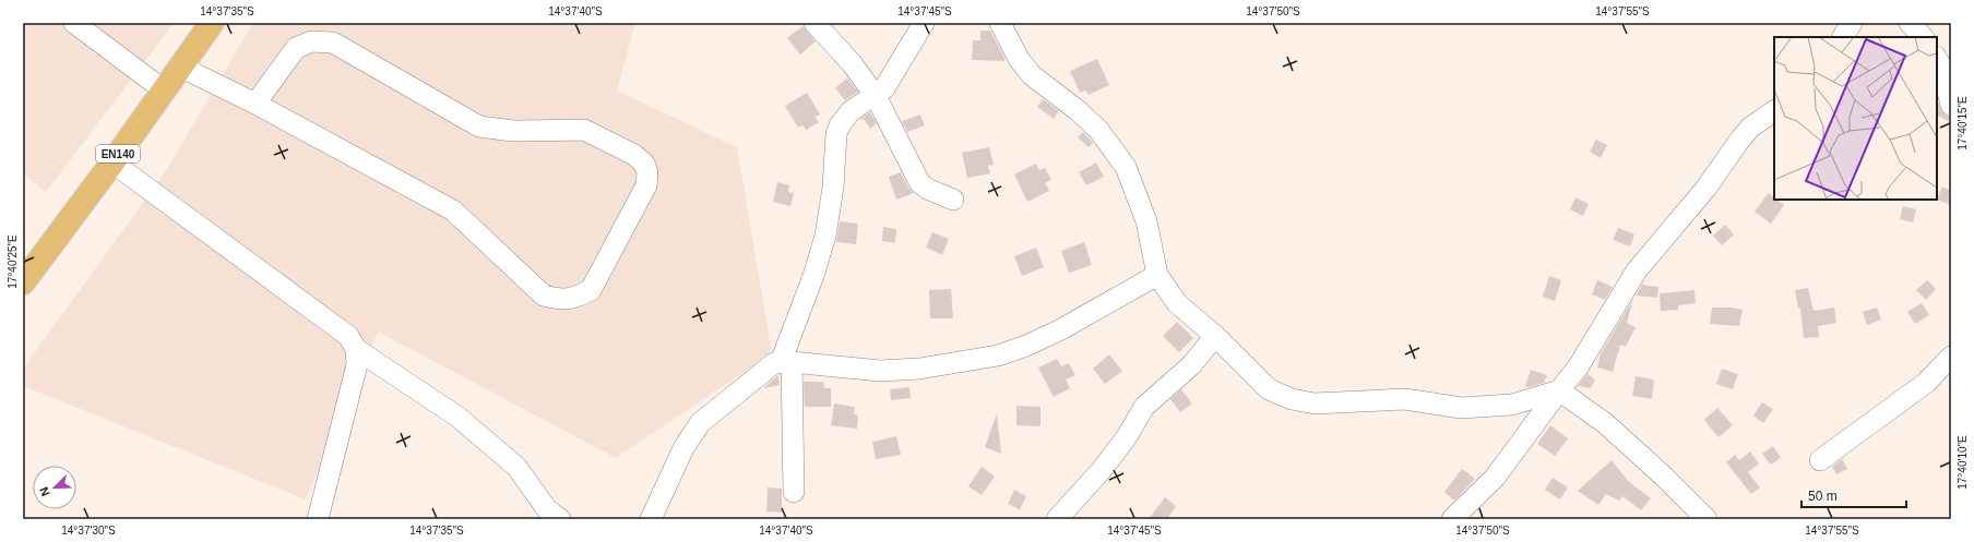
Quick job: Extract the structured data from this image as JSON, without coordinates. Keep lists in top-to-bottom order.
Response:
{
  "streets": {
    "main road": ["EN140"]
  },
  "scale_bar": "50 m",
  "north": "bottom left",
  "coordinates": [
    "14°37'35\"S",
    "14°37'40\"S",
    "14°37'45\"S",
    "14°37'50\"S",
    "14°37'55\"S",
    "17°40'15\"E",
    "17°40'25\"E",
    "17°40'10\"E",
    "14°37'30\"S"
  ]
}
